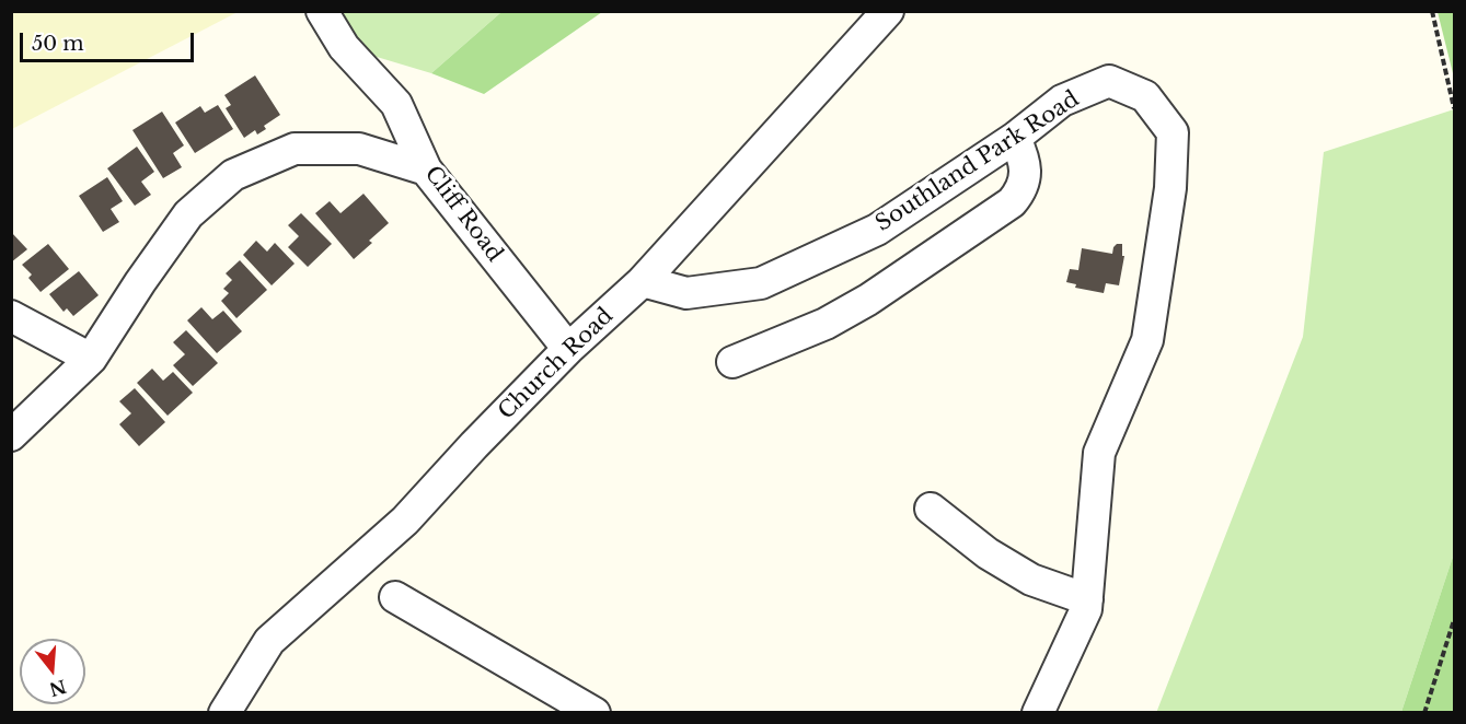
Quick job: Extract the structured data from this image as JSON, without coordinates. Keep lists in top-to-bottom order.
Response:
{
  "streets": {
    "street": ["Southland Park Road", "Cliff Road", "Church Road"]
  },
  "crossings": [
    ["Southland Park Road", "Church Road"],
    ["Cliff Road", "Church Road"]
  ],
  "scale_bar": "50 m",
  "north": "bottom"
}
